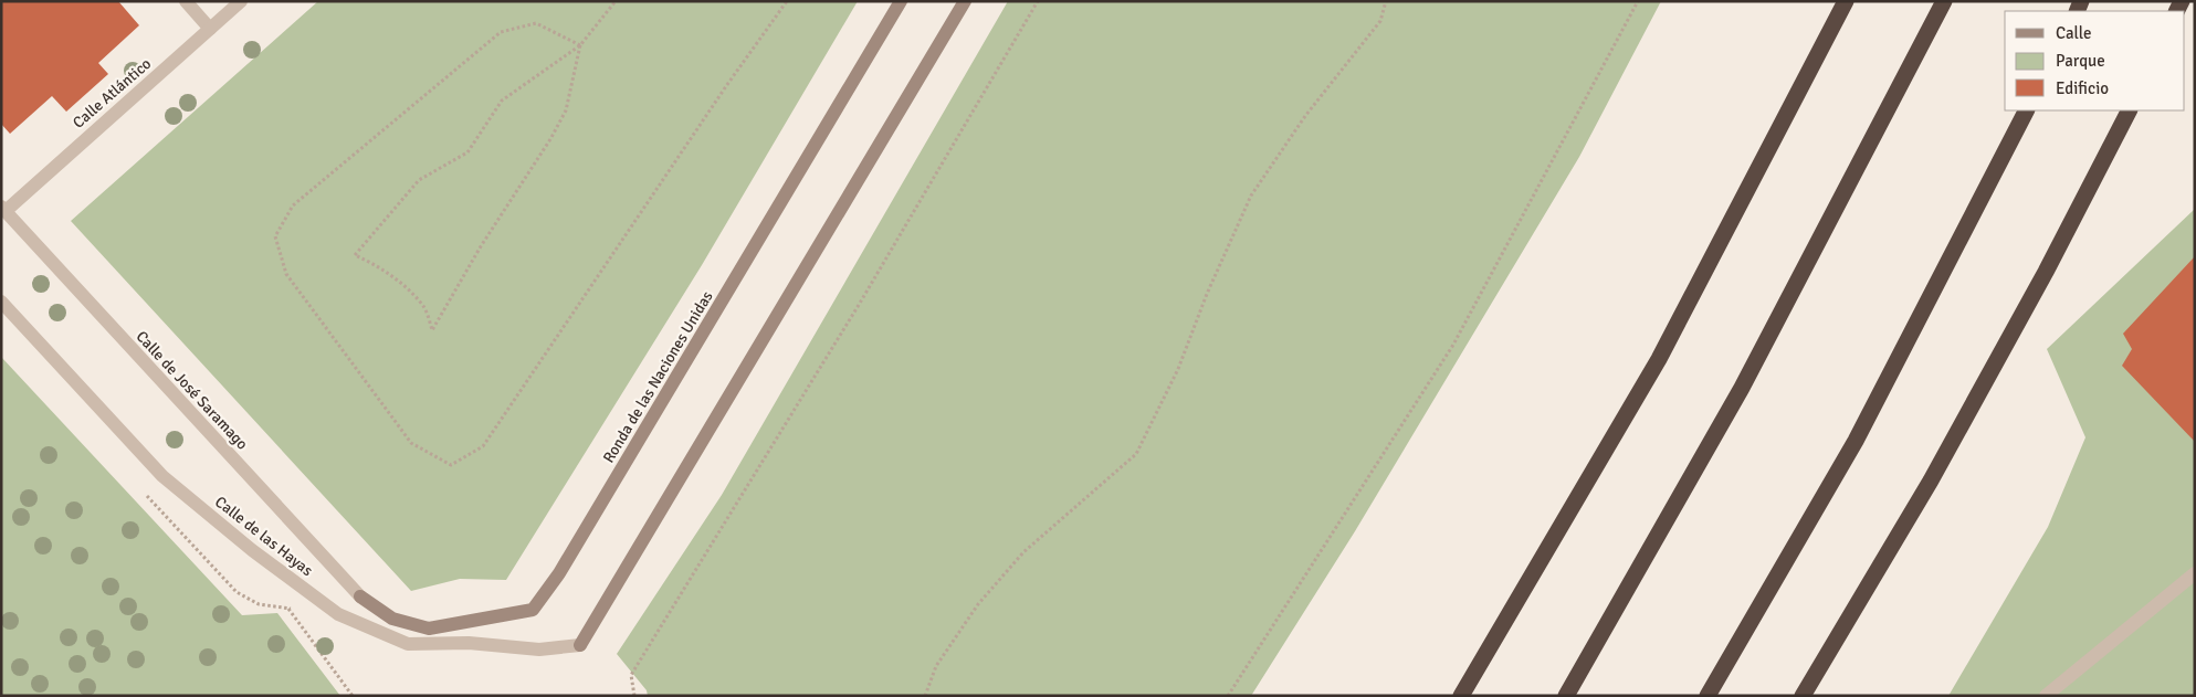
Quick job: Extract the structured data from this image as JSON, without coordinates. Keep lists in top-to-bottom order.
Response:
{
  "streets": {
    "street": [
      "Calle Atlántico",
      "Ronda de las Naciones Unidas",
      "Calle de José Saramago",
      "Calle de las Hayas"
    ]
  },
  "crossings": [
    ["Calle Atlántico", "Calle de José Saramago"],
    ["Ronda de las Naciones Unidas", "Calle de José Saramago"]
  ],
  "legend": ["Calle", "Parque", "Edificio"]
}
